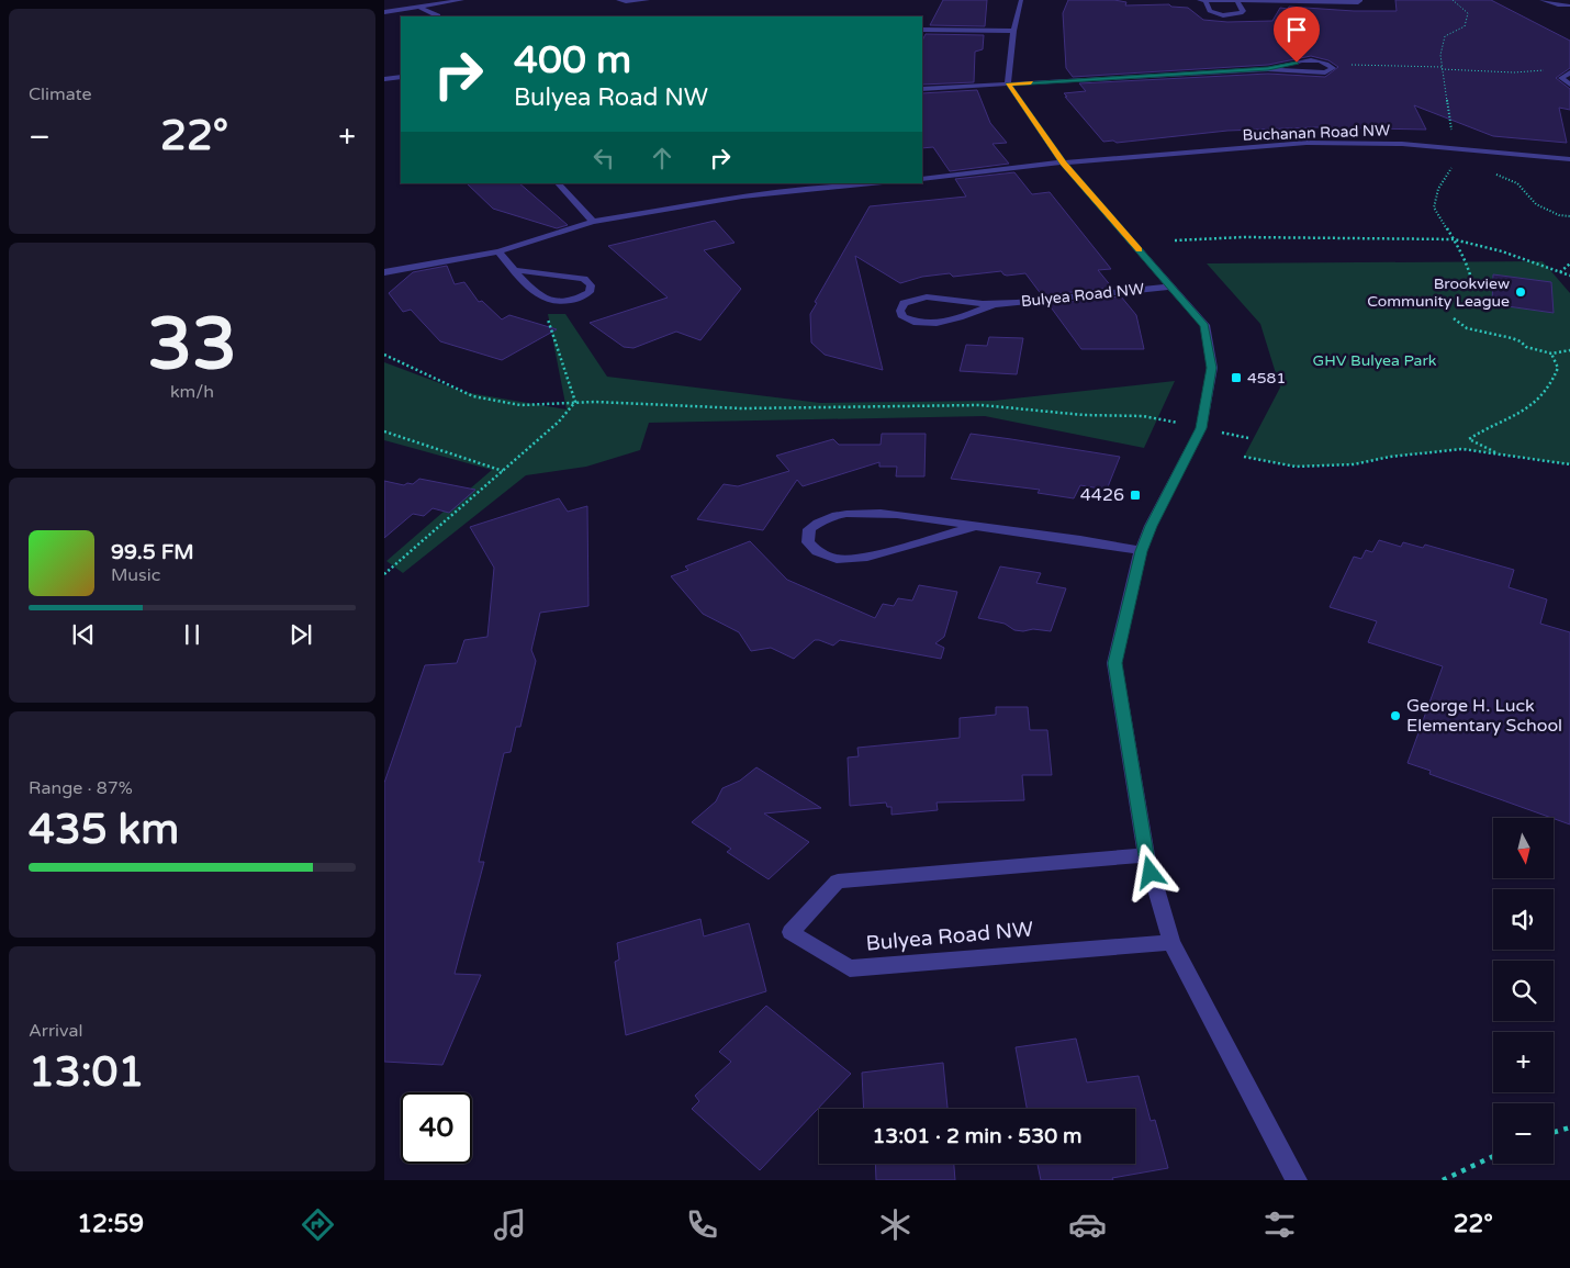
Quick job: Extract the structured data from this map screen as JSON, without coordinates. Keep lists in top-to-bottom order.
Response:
{
  "streets": {
    "street": ["Buchanan Road NW", "Bulyea Road NW"]
  },
  "crossings": [
    ["Buchanan Road NW", "Bulyea Road NW"]
  ],
  "parks": ["GHV Bulyea Park"],
  "places": {
    "other": ["Brookview Community League", "George H. Luck Elementary School"],
    "transit": ["4581", "4426"]
  },
  "north": "bottom",
  "page": {
    "tile": [
      "Climate",
      ["33", "km/h"],
      ["Range · 87%", "435 km"],
      ["Arrival", "13:01"]
    ],
    "turn": ["400 m", "Bulyea Road NW"],
    "heat": ["−", "22°", "+"],
    "song": ["99.5 FM", "Music"],
    "map_buttons": ["+", "−"],
    "limit": "40",
    "trip": "13:01 · 2 min · 530 m",
    "tabs": ["12:59", "22°"]
  }
}
